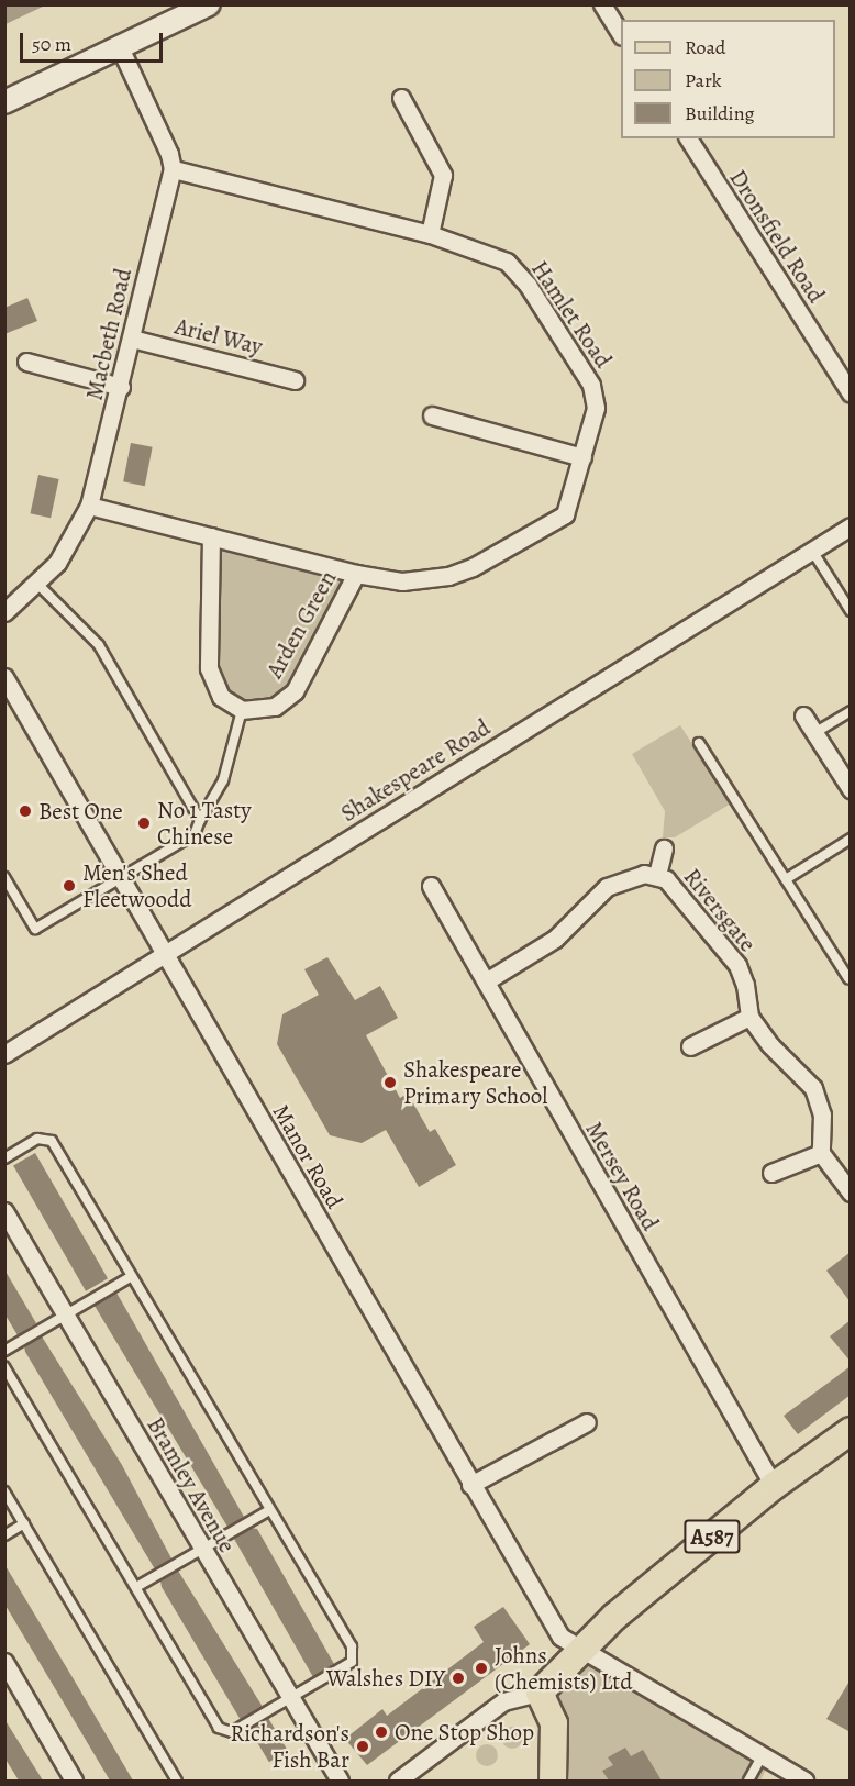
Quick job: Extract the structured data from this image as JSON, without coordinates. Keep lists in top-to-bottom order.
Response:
{
  "streets": {
    "main road": ["A587"],
    "street": [
      "Dronsfield Road",
      "Hamlet Road",
      "Macbeth Road",
      "Ariel Way",
      "Arden Green",
      "Shakespeare Road",
      "Riversgate",
      "Manor Road",
      "Mersey Road",
      "Bramley Avenue"
    ]
  },
  "crossings": [
    ["Hamlet Road", "Macbeth Road"],
    ["Hamlet Road", "Arden Green"],
    ["Macbeth Road", "Ariel Way"],
    ["Shakespeare Road", "Manor Road"],
    ["Riversgate", "Mersey Road"],
    ["Manor Road", "A587"],
    ["Mersey Road", "A587"]
  ],
  "places": [
    "Best One",
    "No 1 Tasty Chinese",
    "Men's Shed Fleetwoodd",
    "Shakespeare Primary School",
    "Johns (Chemists) Ltd",
    "Walshes DIY",
    "One Stop Shop",
    "Richardson's Fish Bar"
  ],
  "legend": ["Road", "Park", "Building"],
  "scale_bar": "50 m"
}
